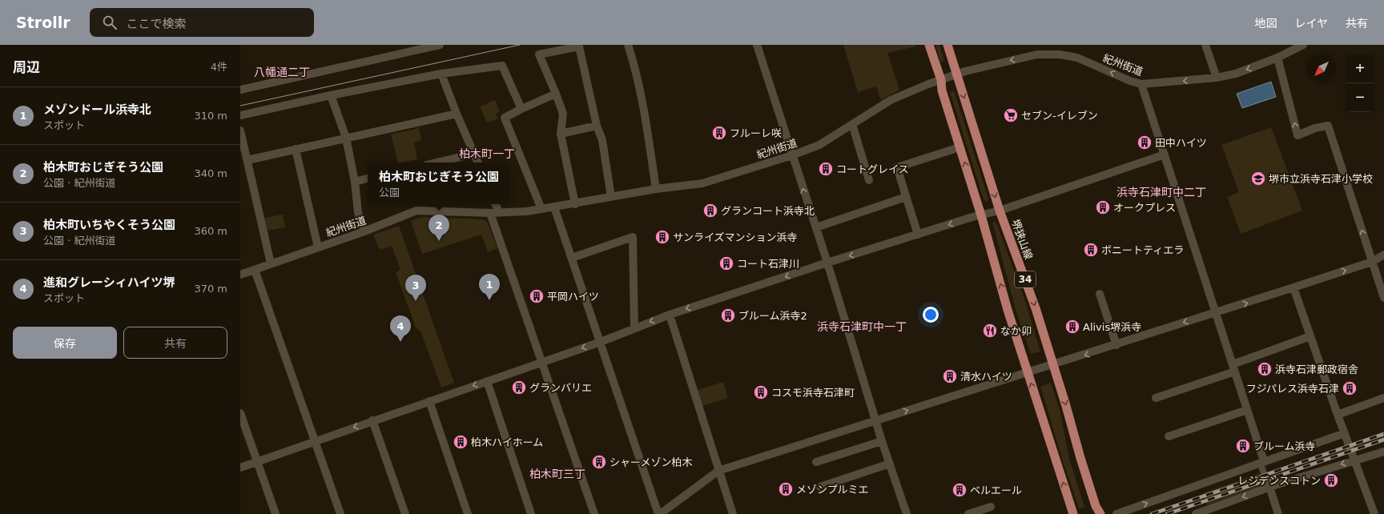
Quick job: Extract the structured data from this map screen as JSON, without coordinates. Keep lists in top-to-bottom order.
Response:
{
  "streets": {
    "main road": ["堺狭山線", "34"],
    "street": ["紀州街道"]
  },
  "crossings": [
    ["紀州街道", "堺狭山線"],
    ["紀州街道", "34"]
  ],
  "districts": [
    "八幡通二丁",
    "柏木町一丁",
    "浜寺石津町中二丁",
    "浜寺石津町中一丁",
    "柏木町三丁"
  ],
  "places": {
    "supermarket": ["セブン-イレブン"],
    "building": [
      "フルーレ咲",
      "田中ハイツ",
      "コートグレイス",
      "オークプレス",
      "グランコート浜寺北",
      "サンライズマンション浜寺",
      "ボニートティエラ",
      "コート石津川",
      "平岡ハイツ",
      "ブルーム浜寺2",
      "Alivis堺浜寺",
      "浜寺石津郵政宿舎",
      "清水ハイツ",
      "グランバリエ",
      "フジパレス浜寺石津",
      "コスモ浜寺石津町",
      "柏木ハイホーム",
      "ブルーム浜寺",
      "シャーメゾン柏木",
      "レジデンスコトン",
      "メゾンプルミエ",
      "ベルエール"
    ],
    "school or university": ["堺市立浜寺石津小学校"],
    "restaurant": ["なか卯"]
  },
  "north": "bottom left",
  "page": {
    "header": "Strollr",
    "search": "ここで検索",
    "nav": ["地図", "レイヤ", "共有"],
    "heading": ["周辺", "4件"],
    "map_buttons": ["+", "−"],
    "list": [
      {
        "mark": "1",
        "name": "メゾンドール浜寺北",
        "note": "スポット",
        "value": "310 m"
      },
      {
        "mark": "2",
        "name": "柏木町おじぎそう公園",
        "note": "公園 · 紀州街道",
        "value": "340 m"
      },
      {
        "mark": "3",
        "name": "柏木町いちやくそう公園",
        "note": "公園 · 紀州街道",
        "value": "360 m"
      },
      {
        "mark": "4",
        "name": "進和グレーシィハイツ堺",
        "note": "スポット",
        "value": "370 m"
      }
    ],
    "popup": ["柏木町おじぎそう公園", "公園"],
    "pins": [
      "2",
      "1",
      "3",
      "4"
    ],
    "buttons": ["保存", "共有"]
  }
}
